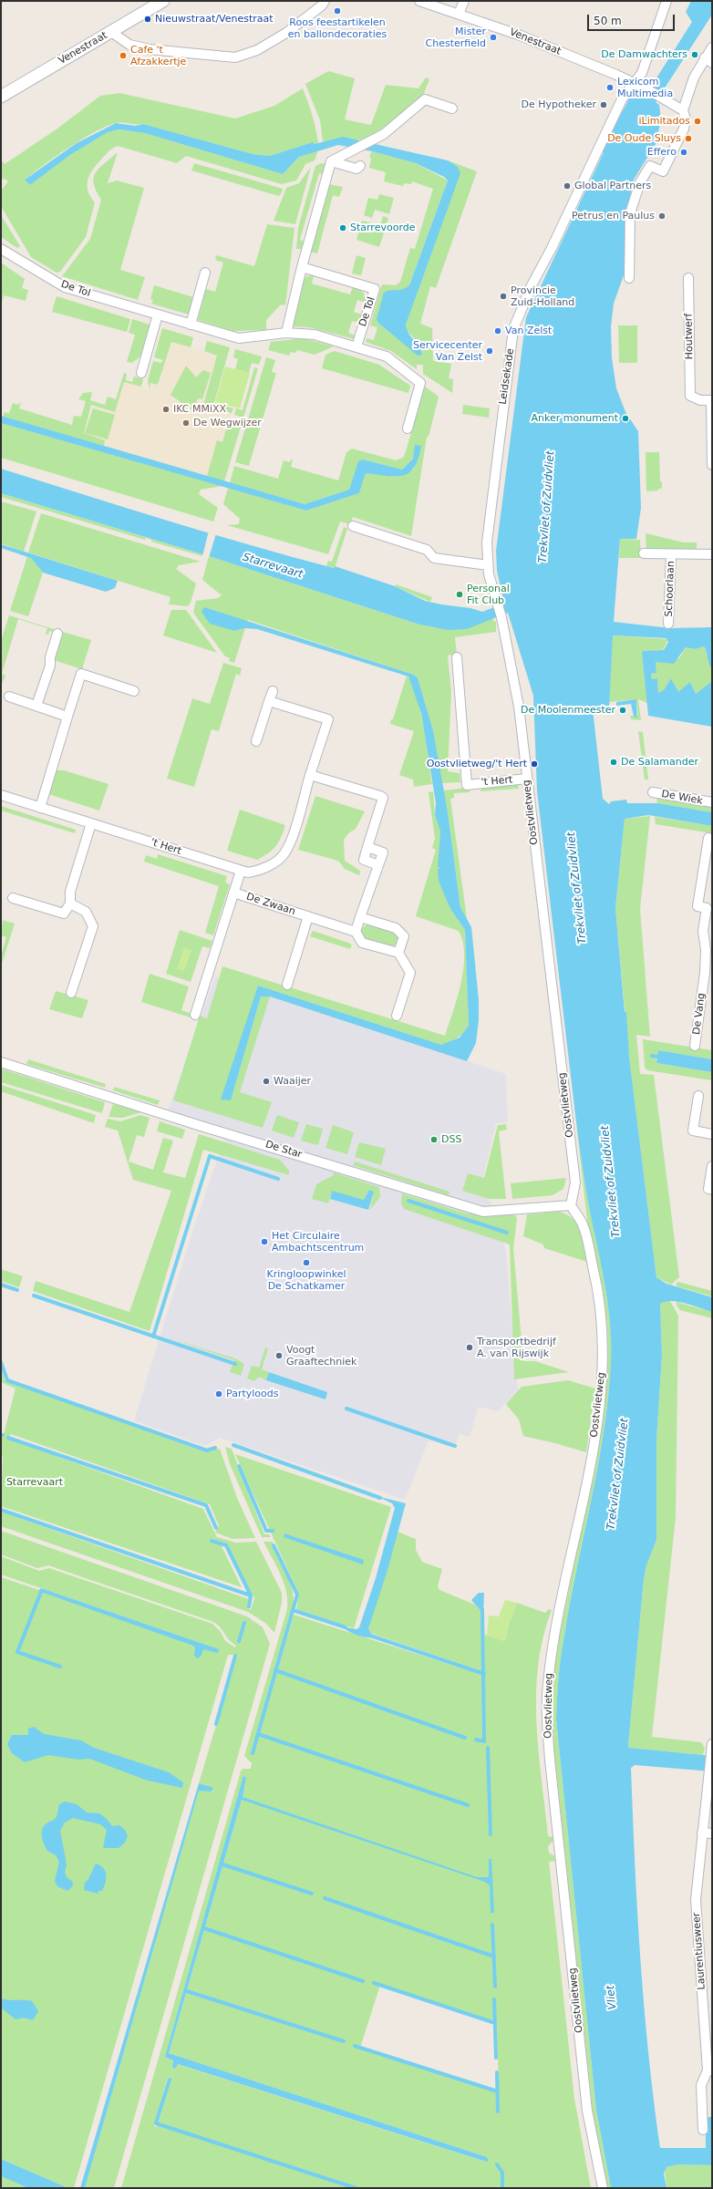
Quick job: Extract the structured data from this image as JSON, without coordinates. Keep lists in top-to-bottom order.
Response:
{
  "streets": {
    "street": [
      "Venestraat",
      "De Tol",
      "Houtwerf",
      "Leidsekade",
      "Schoorlaan",
      "'t Hert",
      "De Wiek",
      "Oostvlietweg",
      "De Zwaan",
      "De Vang",
      "De Star",
      "Laurentiusweer"
    ]
  },
  "crossings": [
    ["Venestraat", "Leidsekade"],
    ["Leidsekade", "Oostvlietweg"],
    ["'t Hert", "Oostvlietweg"],
    ["Oostvlietweg", "De Star"]
  ],
  "water": ["Trekvliet of Zuidvliet", "Starrevaart", "Vliet"],
  "parks": ["Starrevaart"],
  "places": [
    "Roos feestartikelen en ballondecoraties",
    "Nieuwstraat/Venestraat",
    "Mister Chesterfield",
    "De Damwachters",
    "Cafe 't Afzakkertje",
    "Lexicom Multimedia",
    "De Hypotheker",
    "iLimitados",
    "De Oude Sluys",
    "Effero",
    "Global Partners",
    "Petrus en Paulus",
    "Starrevoorde",
    "Provincie Zuid-Holland",
    "Van Zelst",
    "Servicecenter Van Zelst",
    "IKC MMiXX",
    "Anker monument",
    "De Wegwijzer",
    "Personal Fit Club",
    "De Moolenmeester",
    "De Salamander",
    "Oostvlietweg/'t Hert",
    "Waaijer",
    "DSS",
    "Het Circulaire Ambachtscentrum",
    "Kringloopwinkel De Schatkamer",
    "Transportbedrijf A. van Rijswijk",
    "Voogt Graaftechniek",
    "Partyloods"
  ],
  "scale_bar": "50 m"
}
